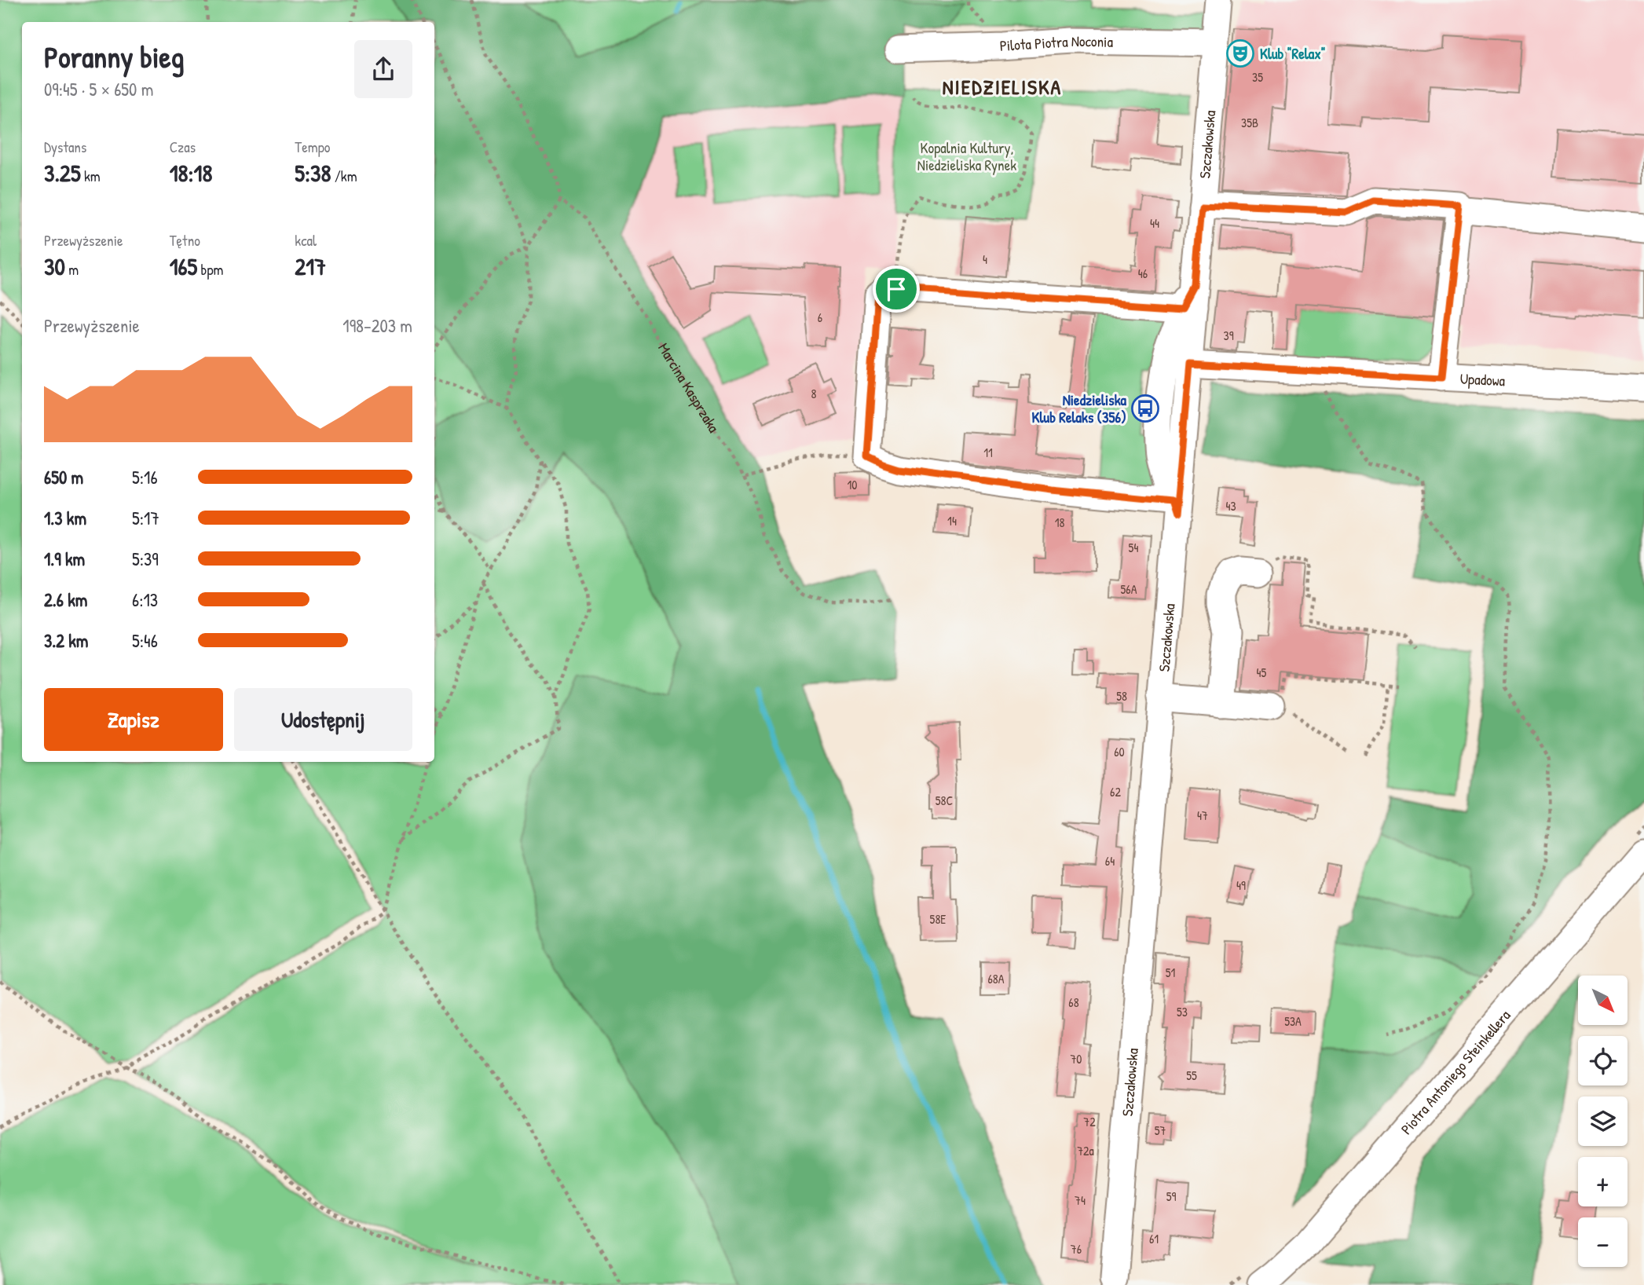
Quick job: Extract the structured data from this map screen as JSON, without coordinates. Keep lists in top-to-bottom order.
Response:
{
  "streets": {
    "street": [
      "Pilota Piotra Noconia",
      "Szczakowska",
      "Upadowa",
      "Piotra Antoniego Steinkellera"
    ],
    "path": ["Marcina Kasprzaka"]
  },
  "crossings": [
    ["Pilota Piotra Noconia", "Szczakowska"],
    ["Szczakowska", "Upadowa"]
  ],
  "districts": ["NIEDZIELISKA"],
  "parks": ["Kopalnia Kultury, Niedzieliska Rynek"],
  "places": {
    "theatre": ["Klub \"Relax\""],
    "bus stop": ["Niedzieliska Klub Relaks (356)"]
  },
  "house_numbers": [
    "35",
    "35B",
    "44",
    "4",
    "46",
    "6",
    "39",
    "8",
    "11",
    "10",
    "43",
    "14",
    "18",
    "54",
    "56A",
    "45",
    "58",
    "60",
    "62",
    "58C",
    "47",
    "64",
    "49",
    "58E",
    "51",
    "68A",
    "68",
    "53",
    "53A",
    "70",
    "55",
    "72",
    "57",
    "72a",
    "59",
    "74",
    "61",
    "76"
  ],
  "north": "bottom right",
  "page": {
    "heading": ["Poranny bieg", "09:45 · 5 × 650 m"],
    "stats": [
      ["Dystans", "3.25 km"],
      ["Czas", "18:18"],
      ["Tempo", "5:38 /km"],
      ["Przewyższenie", "30 m"],
      ["Tętno", "165 bpm"],
      ["kcal", "217"]
    ],
    "chart": ["Przewyższenie", "198–203 m"],
    "list": [
      {
        "name": "650 m",
        "note": "5:16"
      },
      {
        "name": "1.3 km",
        "note": "5:17"
      },
      {
        "name": "1.9 km",
        "note": "5:39"
      },
      {
        "name": "2.6 km",
        "note": "6:13"
      },
      {
        "name": "3.2 km",
        "note": "5:46"
      }
    ],
    "buttons": ["Zapisz", "Udostępnij"],
    "map_buttons": ["+", "−"]
  }
}
